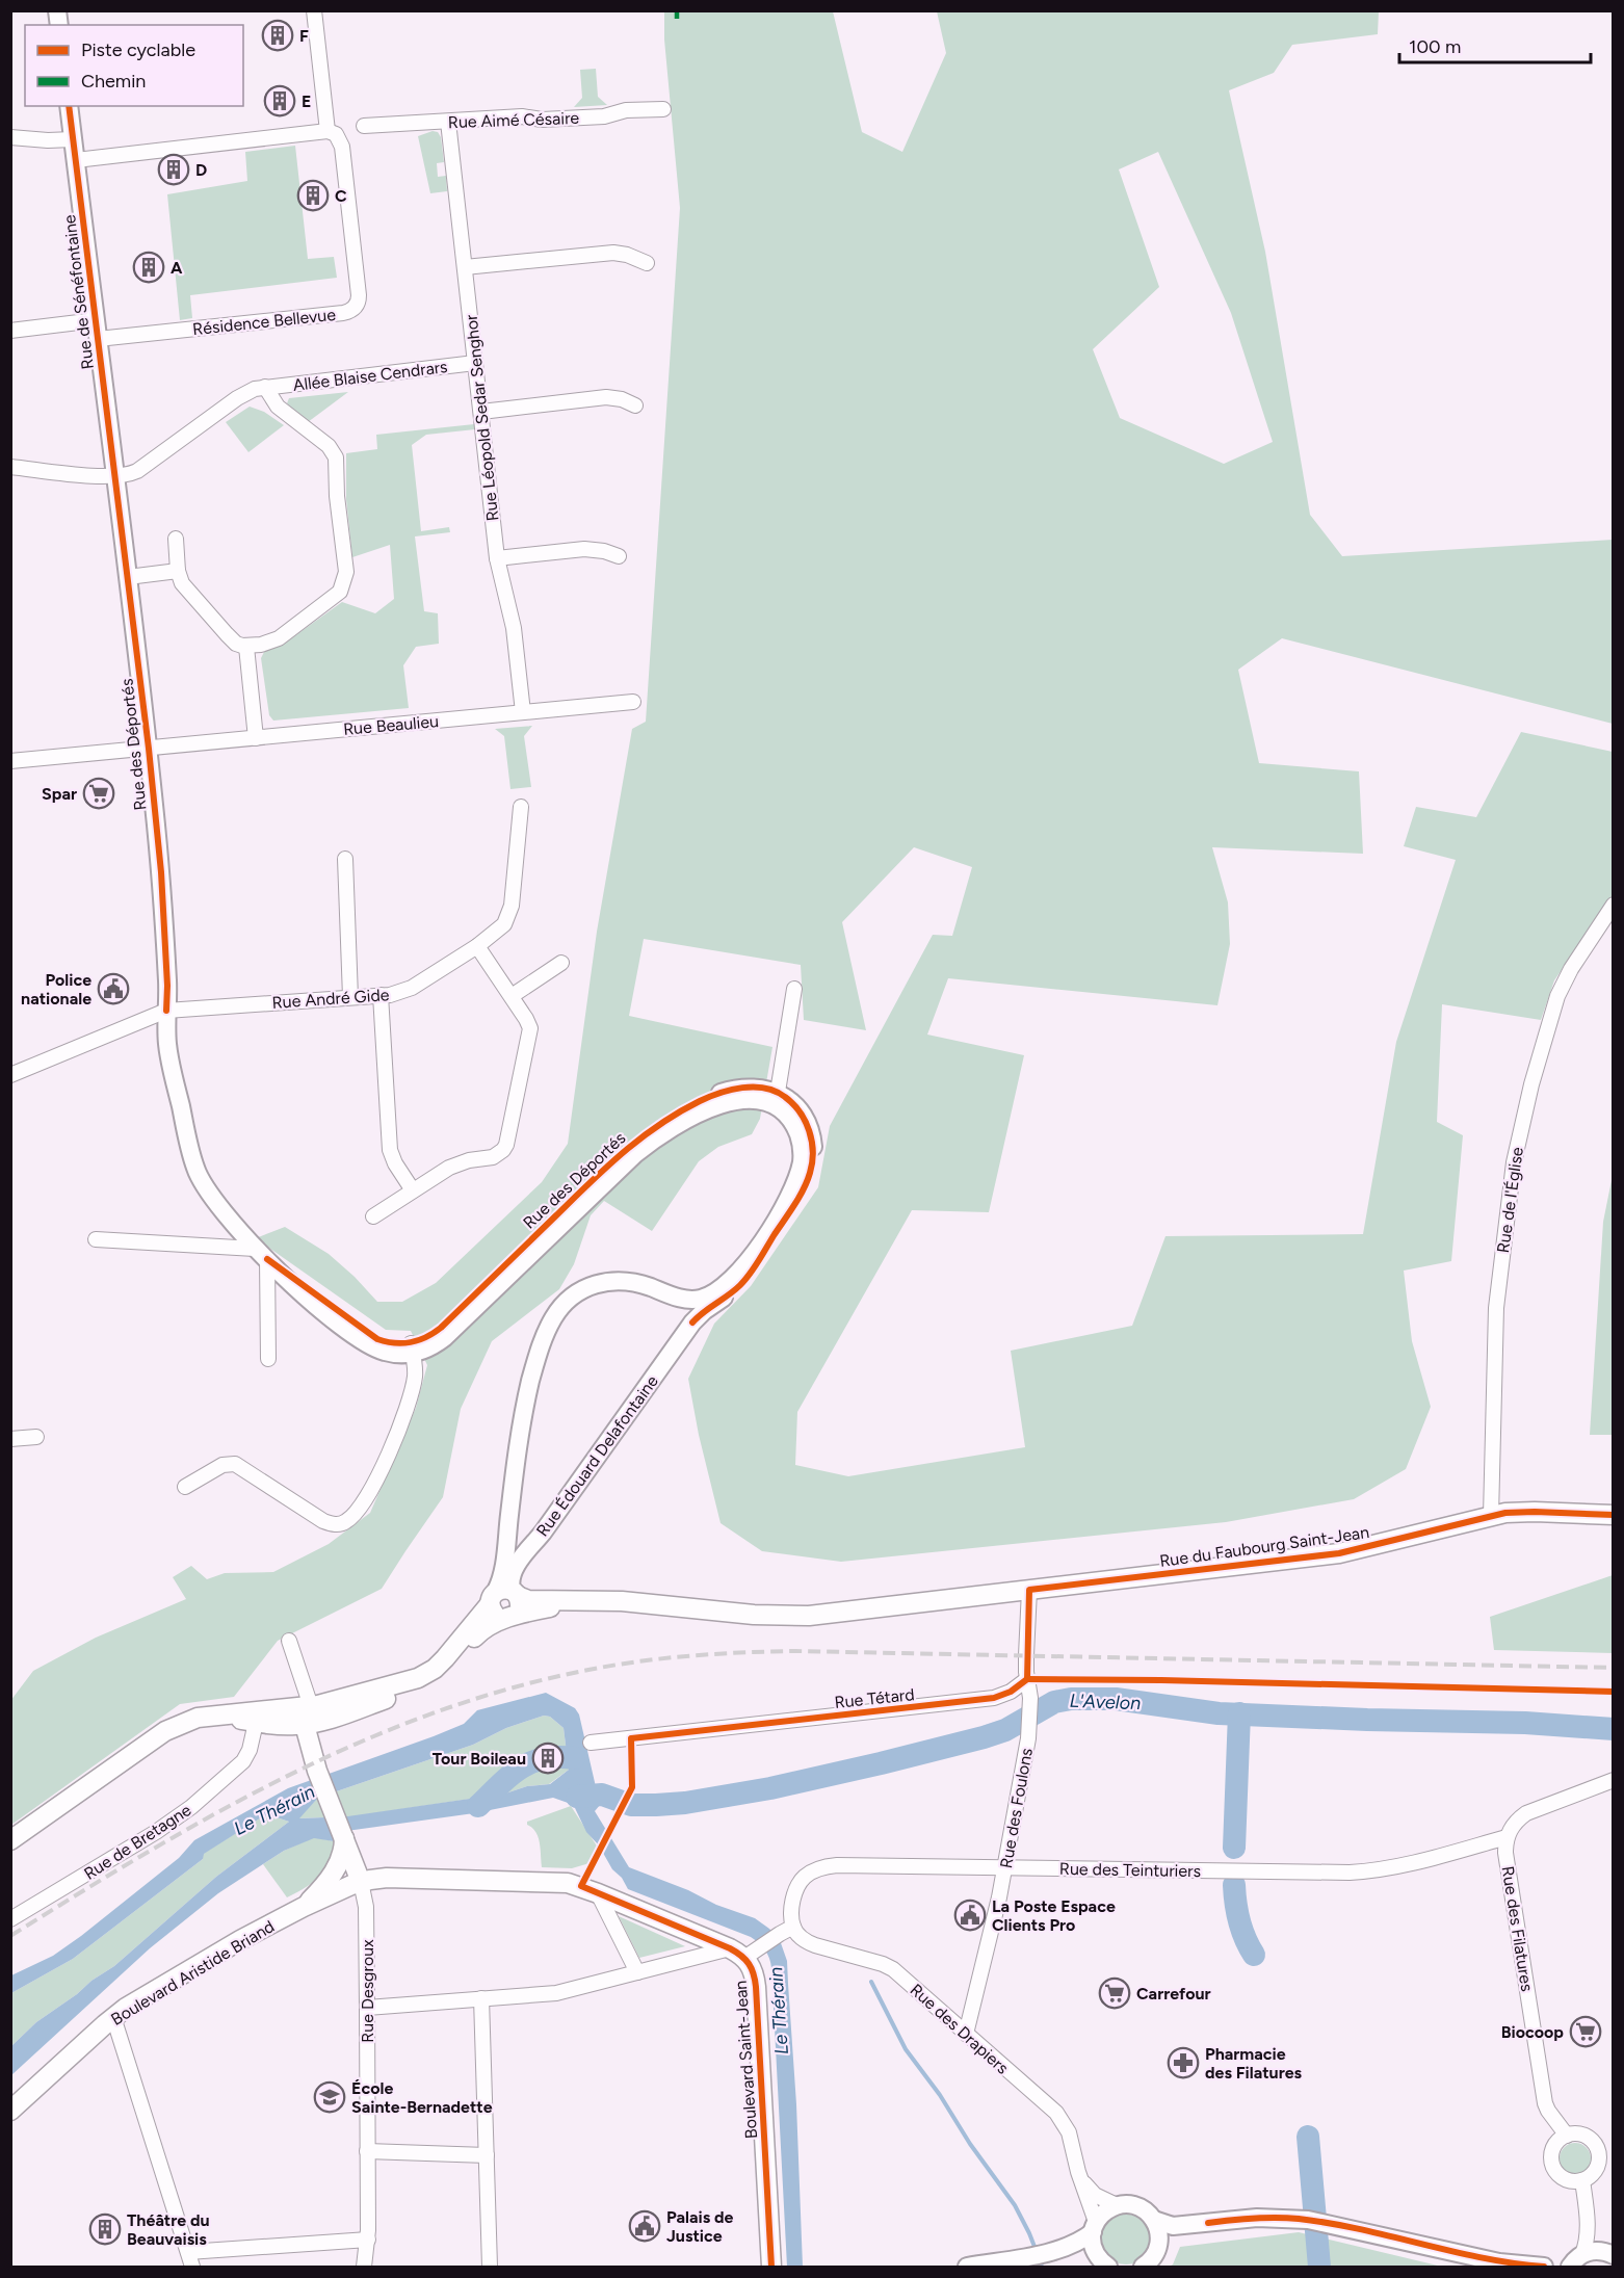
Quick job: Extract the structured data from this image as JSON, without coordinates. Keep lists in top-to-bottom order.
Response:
{
  "streets": {
    "main road": [
      "Rue du Faubourg Saint-Jean",
      "Boulevard Aristide Briand",
      "Rue Desgroux",
      "Boulevard Saint-Jean"
    ],
    "street": [
      "Rue Aimé Césaire",
      "Rue de Sénéfontaine",
      "Résidence Bellevue",
      "Allée Blaise Cendrars",
      "Rue Léopold Sedar Senghor",
      "Rue Beaulieu",
      "Rue des Déportés",
      "Rue André Gide",
      "Rue de l'Église",
      "Rue Édouard Delafontaine",
      "Rue Tétard",
      "Rue des Foulons",
      "Rue de Bretagne",
      "Rue des Teinturiers",
      "Rue des Filatures",
      "Rue des Drapiers"
    ]
  },
  "crossings": [
    ["Rue Aimé Césaire", "Rue Léopold Sedar Senghor"],
    ["Rue de Sénéfontaine", "Résidence Bellevue"],
    ["Rue de Sénéfontaine", "Allée Blaise Cendrars"],
    ["Rue de Sénéfontaine", "Rue des Déportés"],
    ["Allée Blaise Cendrars", "Rue Léopold Sedar Senghor"],
    ["Allée Blaise Cendrars", "Rue des Déportés"],
    ["Rue Léopold Sedar Senghor", "Rue Beaulieu"],
    ["Rue Beaulieu", "Rue des Déportés"],
    ["Rue des Déportés", "Rue André Gide"],
    ["Rue de l'Église", "Rue du Faubourg Saint-Jean"],
    ["Rue Édouard Delafontaine", "Rue du Faubourg Saint-Jean"],
    ["Rue Tétard", "Rue des Foulons"],
    ["Rue des Foulons", "Rue des Teinturiers"],
    ["Rue des Foulons", "Rue des Drapiers"],
    ["Rue des Teinturiers", "Rue des Filatures"],
    ["Rue des Teinturiers", "Rue des Drapiers"],
    ["Boulevard Aristide Briand", "Rue Desgroux"]
  ],
  "water": ["L'Avelon", "Le Thérain"],
  "places": {
    "building": [
      "F",
      "E",
      "D",
      "C",
      "A",
      "Tour Boileau",
      "Théâtre du Beauvaisis"
    ],
    "supermarket": ["Spar", "Carrefour", "Biocoop"],
    "public building": ["Police nationale", "La Poste Espace Clients Pro", "Palais de Justice"],
    "pharmacy": ["Pharmacie des Filatures"],
    "school or university": ["École Sainte-Bernadette"]
  },
  "legend": ["Piste cyclable", "Chemin"],
  "scale_bar": "100 m"
}
